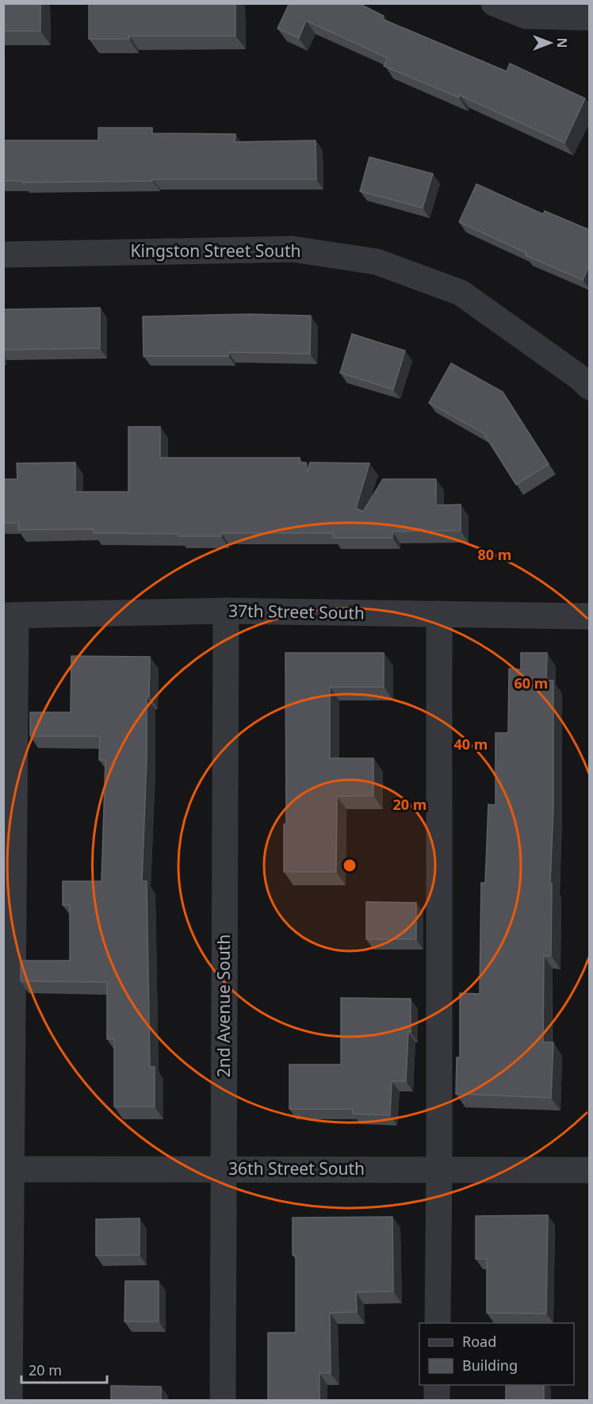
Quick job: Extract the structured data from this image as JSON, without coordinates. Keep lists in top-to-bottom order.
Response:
{
  "streets": {
    "street": [
      "Kingston Street South",
      "37th Street South",
      "2nd Avenue South",
      "36th Street South"
    ]
  },
  "crossings": [
    ["37th Street South", "2nd Avenue South"],
    ["2nd Avenue South", "36th Street South"]
  ],
  "legend": ["Road", "Building"],
  "scale_bar": "20 m",
  "north": "right",
  "rings": [
    "80 m",
    "60 m",
    "40 m",
    "20 m"
  ]
}
